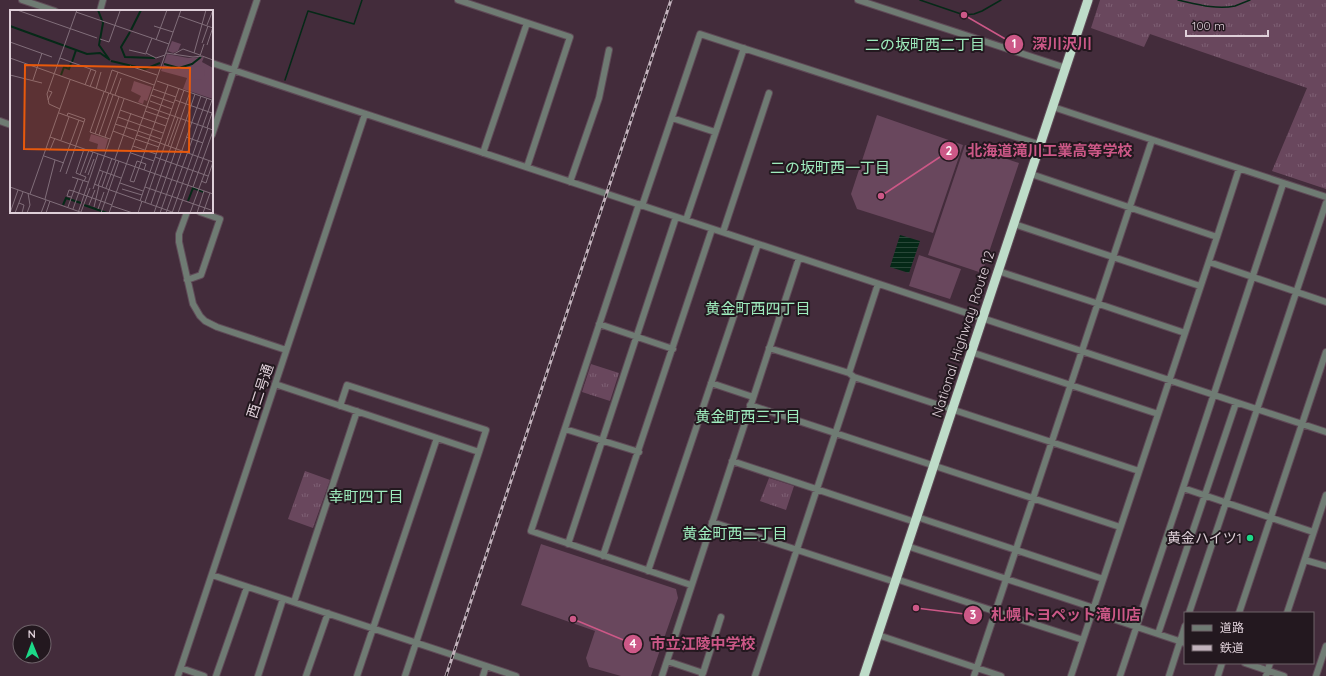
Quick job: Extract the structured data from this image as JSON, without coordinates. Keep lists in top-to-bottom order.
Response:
{
  "streets": {
    "highway": ["National Highway Route 12"],
    "street": ["西二号通"]
  },
  "districts": [
    "二の坂町西二丁目",
    "二の坂町西一丁目",
    "黄金町西四丁目",
    "黄金町西三丁目",
    "幸町四丁目",
    "黄金町西二丁目"
  ],
  "places": [
    "深川沢川",
    "北海道滝川工業高等学校",
    "黄金ハイツ1",
    "札幌トヨペット滝川店",
    "市立江陵中学校"
  ],
  "legend": ["道路", "鉄道"],
  "scale_bar": "100 m",
  "north": "top"
}
